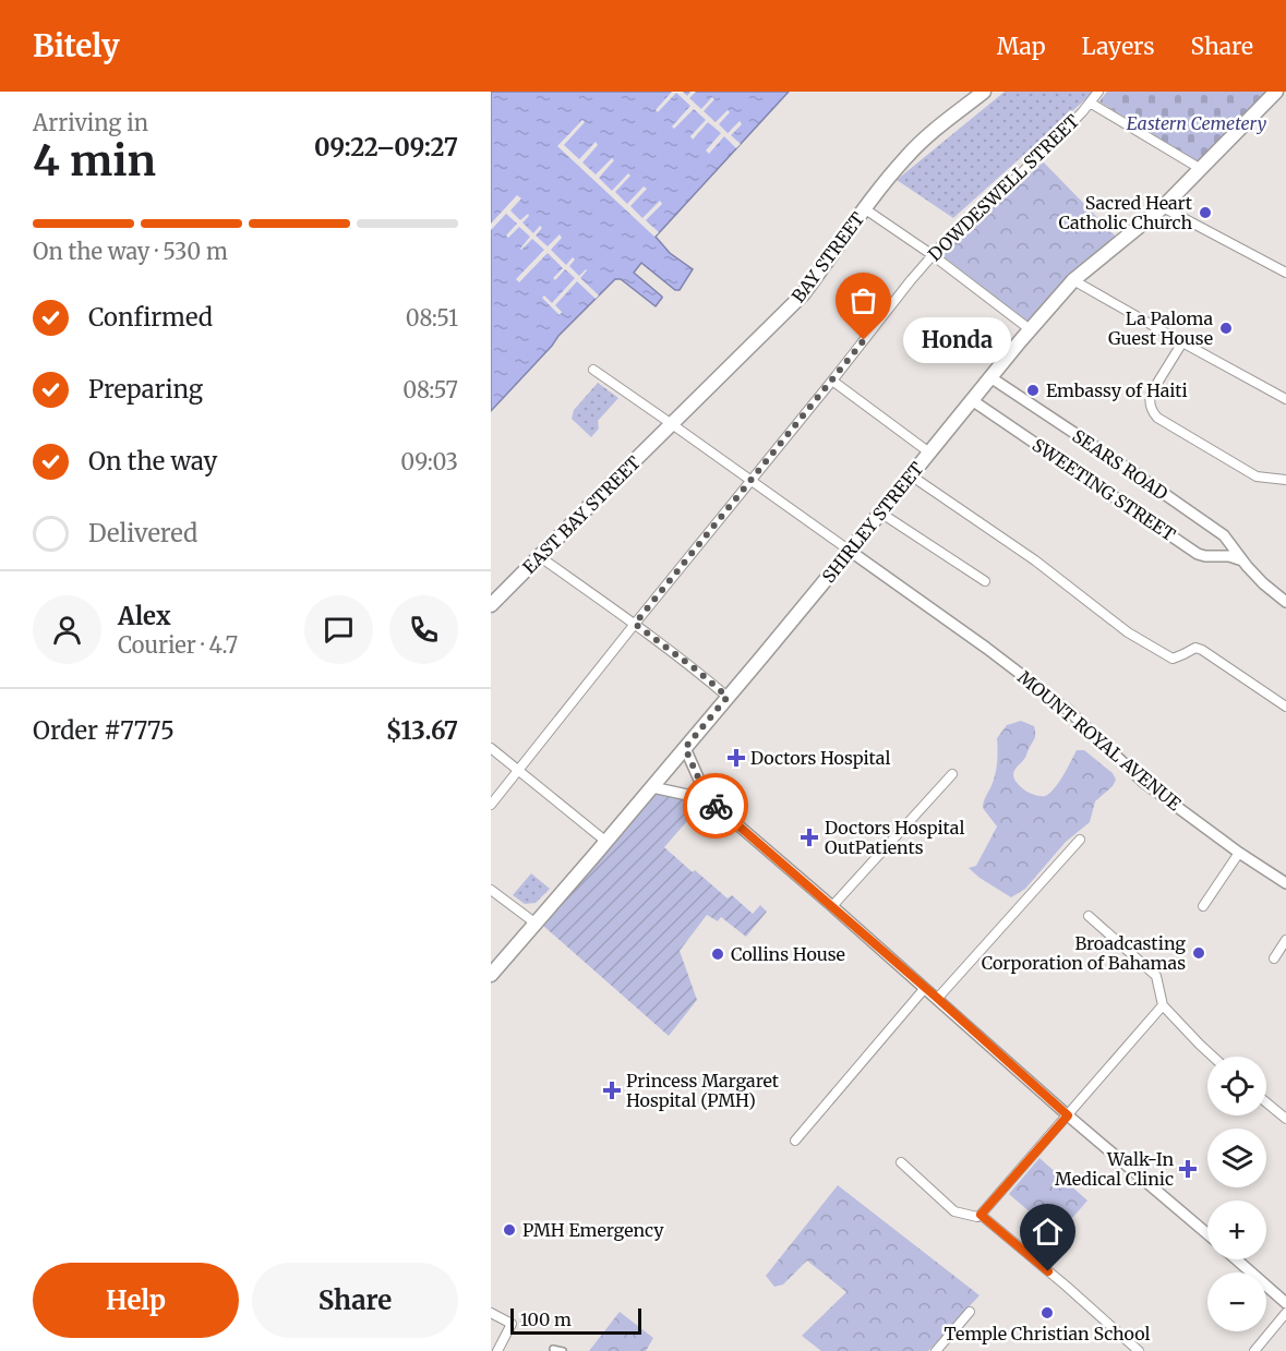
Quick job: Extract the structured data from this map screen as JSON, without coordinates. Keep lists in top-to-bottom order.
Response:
{
  "streets": {
    "highway": ["BAY STREET", "EAST BAY STREET", "SHIRLEY STREET"],
    "street": [
      "DOWDESWELL STREET",
      "SEARS ROAD",
      "SWEETING STREET",
      "MOUNT ROYAL AVENUE"
    ]
  },
  "crossings": [
    ["BAY STREET", "EAST BAY STREET"],
    ["SEARS ROAD", "SWEETING STREET"],
    ["SEARS ROAD", "SHIRLEY STREET"],
    ["SWEETING STREET", "SHIRLEY STREET"],
    ["SHIRLEY STREET", "MOUNT ROYAL AVENUE"]
  ],
  "parks": ["Eastern Cemetery"],
  "places": {
    "other": [
      "Sacred Heart Catholic Church",
      "La Paloma Guest House",
      "Honda",
      "Embassy of Haiti",
      "Broadcasting Corporation of Bahamas",
      "Collins House",
      "PMH Emergency",
      "Temple Christian School"
    ],
    "health": [
      "Doctors Hospital",
      "Doctors Hospital OutPatients",
      "Princess Margaret Hospital (PMH)",
      "Walk-In Medical Clinic"
    ]
  },
  "scale_bar": "100 m",
  "page": {
    "header": "Bitely",
    "nav": ["Map", "Layers", "Share"],
    "heading": ["4 min", "Arriving in", "09:22–09:27"],
    "panel": [
      "Alex",
      "Courier · 4.7",
      "Order #7775",
      "$13.67"
    ],
    "bar": "On the way · 530 m",
    "list": [
      ["Confirmed", "08:51"],
      ["Preparing", "08:57"],
      ["On the way", "09:03"],
      "Delivered"
    ],
    "bubble": "Honda",
    "map_buttons": ["+", "−"],
    "buttons": ["Help", "Share"],
    "scale": "100 m"
  }
}
